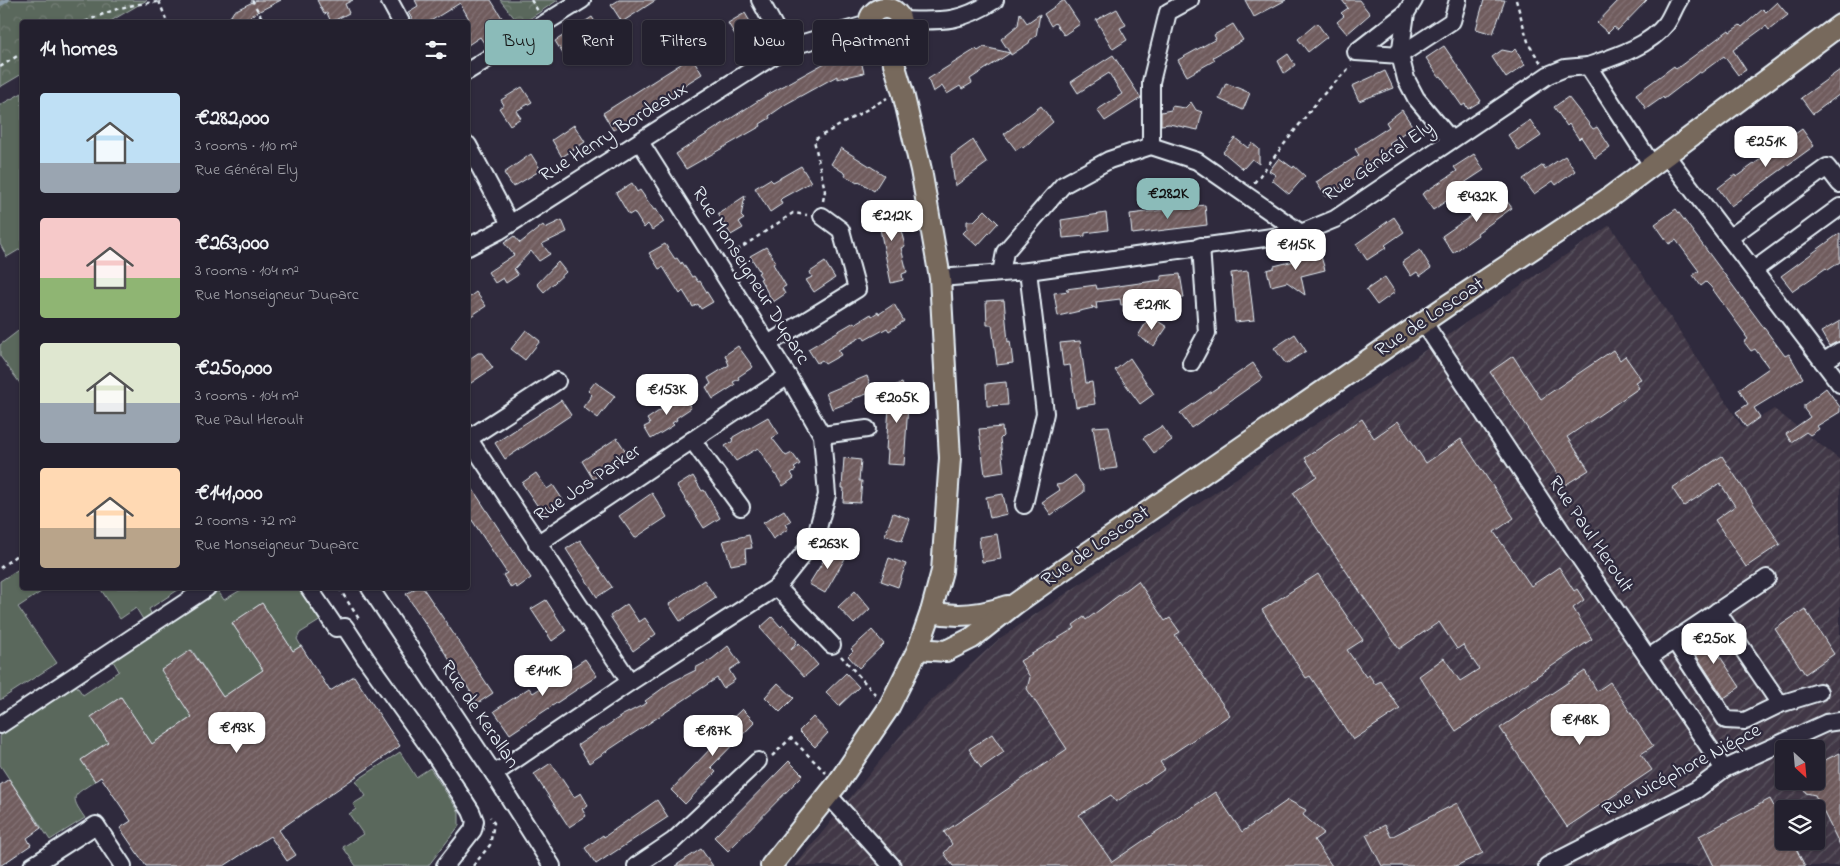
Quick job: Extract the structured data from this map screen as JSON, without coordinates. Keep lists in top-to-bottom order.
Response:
{
  "streets": {
    "main road": ["Rue de Loscoat"],
    "street": [
      "Rue Henry Bordeaux",
      "Rue Général Ely",
      "Rue Monseigneur Duparc",
      "Rue Jos Parker",
      "Rue Paul Heroult",
      "Rue de Kerallan",
      "Rue Nicéphore Niépce"
    ]
  },
  "crossings": [
    ["Rue Henry Bordeaux", "Rue Monseigneur Duparc"],
    ["Rue Monseigneur Duparc", "Rue Jos Parker"],
    ["Rue Monseigneur Duparc", "Rue de Kerallan"],
    ["Rue de Loscoat", "Rue Paul Heroult"],
    ["Rue Paul Heroult", "Rue Nicéphore Niépce"]
  ],
  "north": "bottom right",
  "page": {
    "chip": [
      "Buy",
      "Rent",
      "Filters",
      "New",
      "Apartment"
    ],
    "heading": "14 homes",
    "list": [
      {
        "name": "€282,000",
        "note": "3 rooms · 110 m² · Rue Général Ely"
      },
      {
        "name": "€263,000",
        "note": "3 rooms · 104 m² · Rue Monseigneur Duparc"
      },
      {
        "name": "€250,000",
        "note": "3 rooms · 104 m² · Rue Paul Heroult"
      },
      {
        "name": "€141,000",
        "note": "2 rooms · 72 m² · Rue Monseigneur Duparc"
      }
    ],
    "price": [
      "€251K",
      "€282K",
      "€432K",
      "€212K",
      "€115K",
      "€219K",
      "€153K",
      "€205K",
      "€263K",
      "€250K",
      "€141K",
      "€148K",
      "€193K",
      "€187K"
    ]
  }
}
